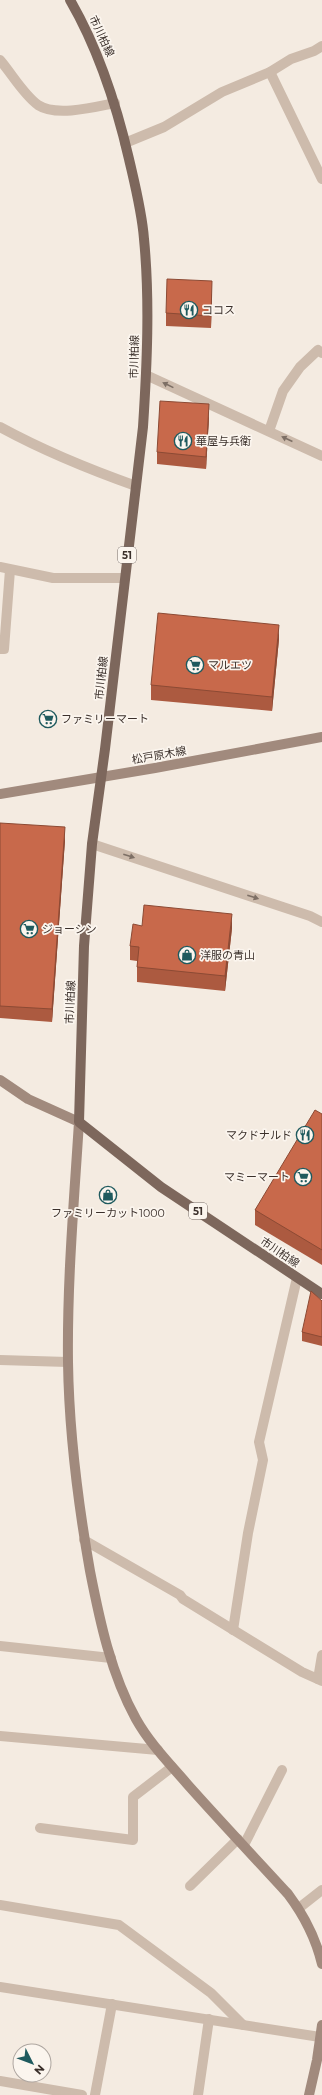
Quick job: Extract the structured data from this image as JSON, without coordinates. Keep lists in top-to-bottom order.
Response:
{
  "streets": {
    "main road": ["市川柏線", "51"],
    "street": ["松戸原木線"]
  },
  "places": {
    "restaurant": ["ココス", "華屋与兵衛", "マクドナルド"],
    "supermarket": [
      "マルエツ",
      "ファミリーマート",
      "ジョーシン",
      "マミーマート"
    ],
    "shop": ["洋服の青山", "ファミリーカット1000"]
  },
  "north": "bottom right"
}
